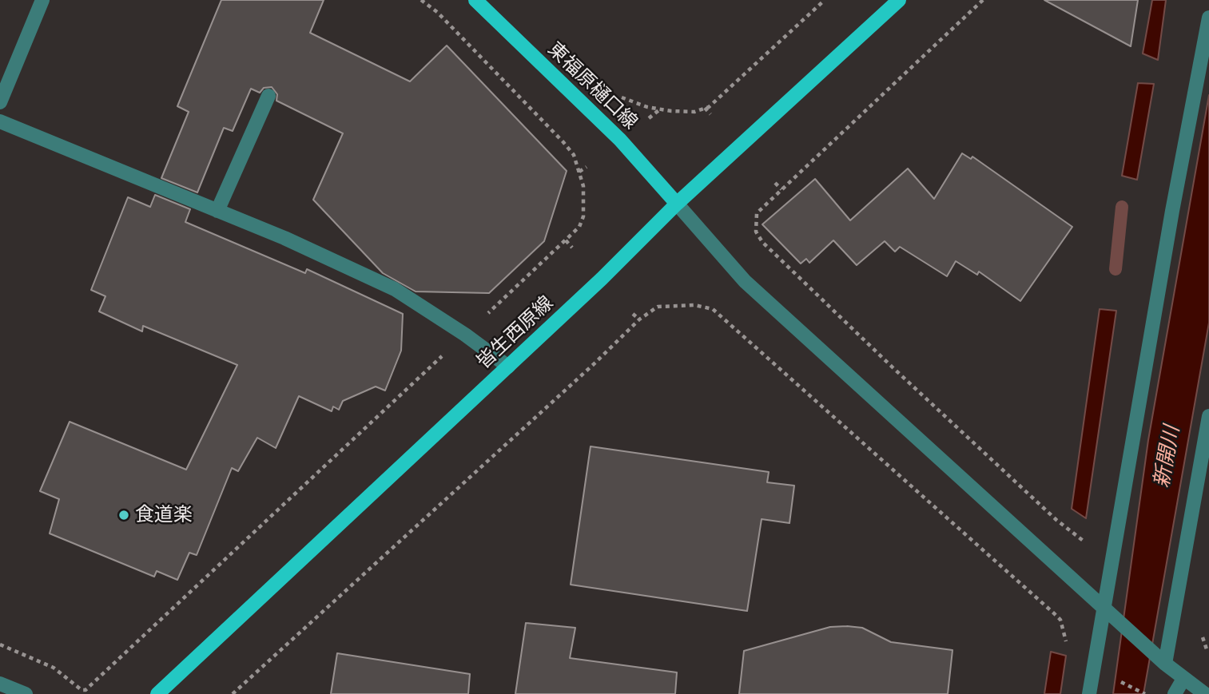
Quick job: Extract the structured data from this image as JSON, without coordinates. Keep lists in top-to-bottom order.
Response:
{
  "streets": {
    "main road": ["東福原樋口線", "皆生西原線"]
  },
  "crossings": [
    ["東福原樋口線", "皆生西原線"]
  ],
  "water": ["新開川"],
  "places": ["食道楽"]
}
